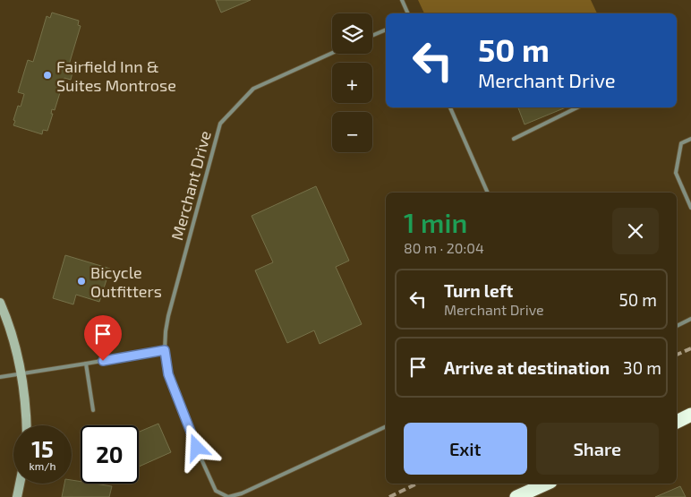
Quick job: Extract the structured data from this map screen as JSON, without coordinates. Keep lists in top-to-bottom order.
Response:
{
  "streets": {
    "lane": ["Merchant Drive"]
  },
  "places": ["Fairfield Inn & Suites Montrose", "Bicycle Outfitters"],
  "page": {
    "map_buttons": ["+", "−"],
    "turn": ["50 m", "Merchant Drive"],
    "heading": ["1 min", "80 m · 20:04"],
    "list": [
      {
        "name": "Turn left",
        "note": "Merchant Drive",
        "value": "50 m"
      },
      {
        "name": "Arrive at destination",
        "value": "30 m"
      }
    ],
    "buttons": ["Exit", "Share"],
    "speed": "15 km/h",
    "limit": "20"
  }
}
